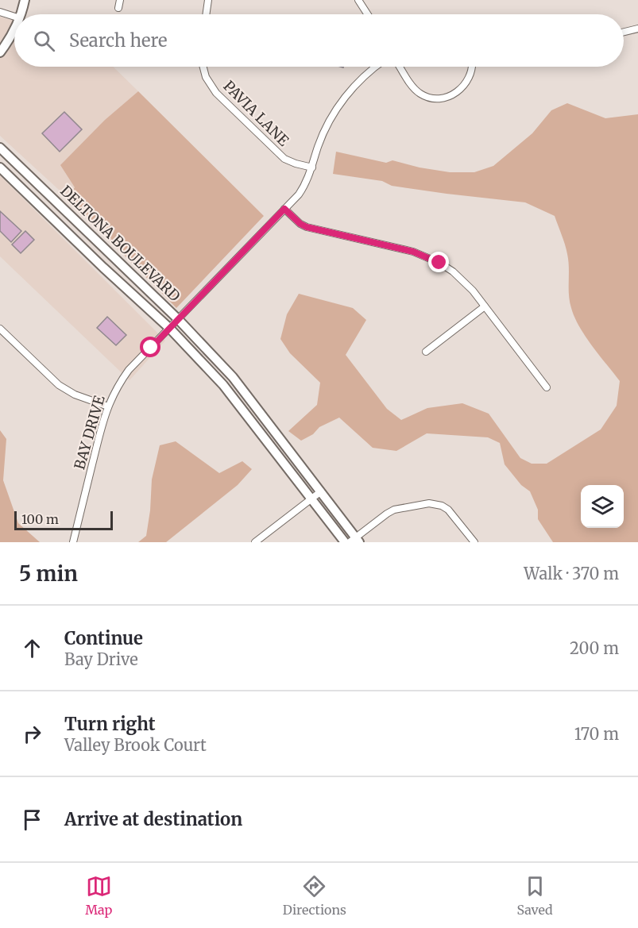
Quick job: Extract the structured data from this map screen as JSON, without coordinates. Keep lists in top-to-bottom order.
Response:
{
  "streets": {
    "main road": ["DELTONA BOULEVARD"],
    "street": ["PAVIA LANE", "BAY DRIVE"]
  },
  "crossings": [
    ["PAVIA LANE", "BAY DRIVE"],
    ["DELTONA BOULEVARD", "BAY DRIVE"]
  ],
  "scale_bar": "100 m",
  "page": {
    "search": "Search here",
    "scale": "100 m",
    "heading": ["5 min", "Walk · 370 m"],
    "list": [
      ["Continue", "Bay Drive", "200 m"],
      ["Turn right", "Valley Brook Court", "170 m"],
      "Arrive at destination"
    ],
    "nav": ["Map", "Directions", "Saved"]
  }
}
